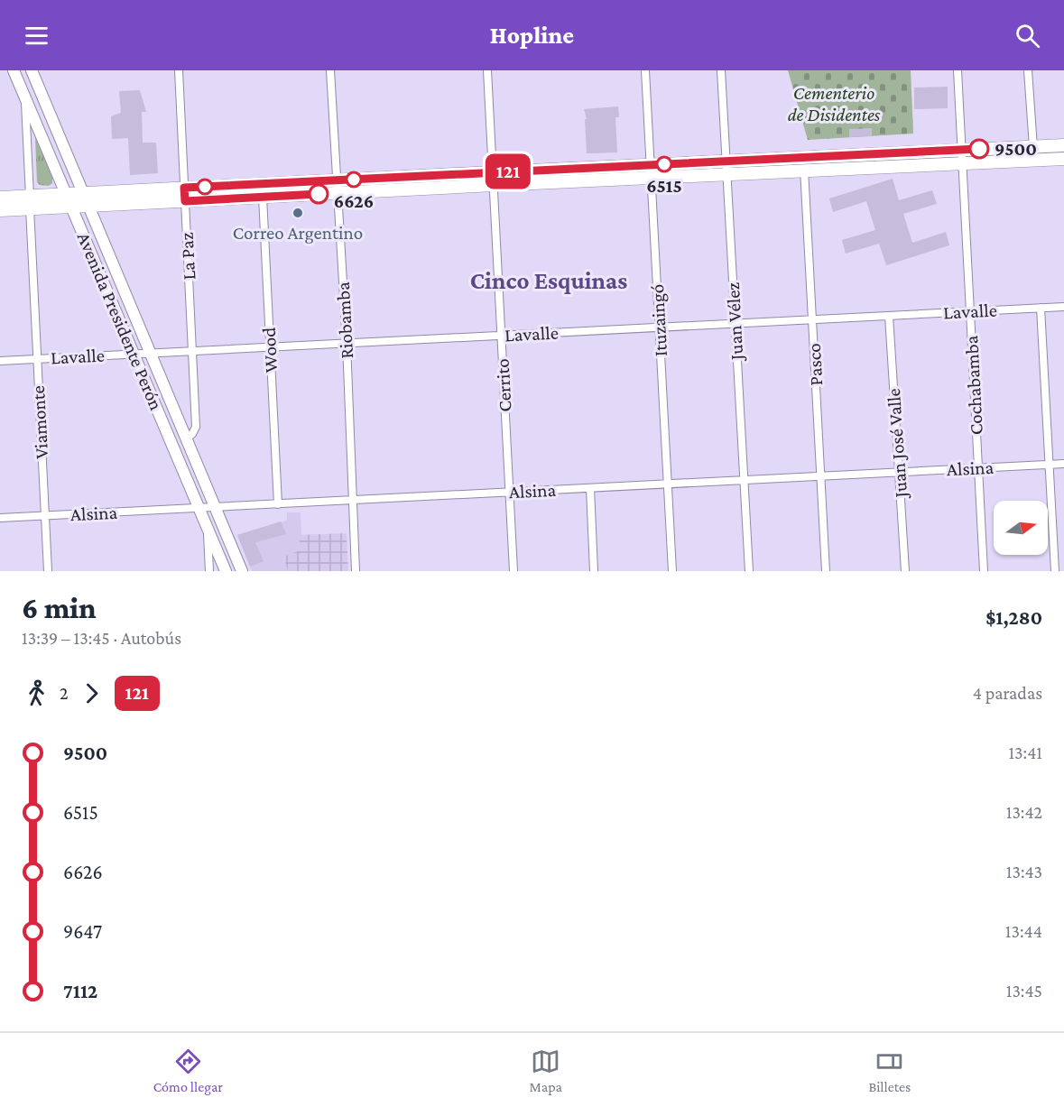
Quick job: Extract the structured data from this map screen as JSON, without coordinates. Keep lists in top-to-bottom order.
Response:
{
  "streets": {
    "main road": ["Avenida Presidente Perón"],
    "street": [
      "La Paz",
      "Lavalle",
      "Riobamba",
      "Ituzaingó",
      "Juan Vélez",
      "Wood",
      "Pasco",
      "Cerrito",
      "Cochabamba",
      "Viamonte",
      "Juan José Valle",
      "Alsina"
    ]
  },
  "crossings": [
    ["La Paz", "Lavalle"],
    ["La Paz", "Avenida Presidente Perón"],
    ["Lavalle", "Riobamba"],
    ["Lavalle", "Ituzaingó"],
    ["Lavalle", "Avenida Presidente Perón"],
    ["Lavalle", "Juan Vélez"],
    ["Lavalle", "Wood"],
    ["Lavalle", "Pasco"],
    ["Lavalle", "Cerrito"],
    ["Lavalle", "Cochabamba"],
    ["Lavalle", "Viamonte"],
    ["Lavalle", "Juan José Valle"],
    ["Riobamba", "Alsina"],
    ["Ituzaingó", "Alsina"],
    ["Avenida Presidente Perón", "Viamonte"],
    ["Avenida Presidente Perón", "Alsina"],
    ["Juan Vélez", "Alsina"],
    ["Wood", "Alsina"],
    ["Pasco", "Alsina"],
    ["Cerrito", "Alsina"],
    ["Cochabamba", "Alsina"],
    ["Viamonte", "Alsina"],
    ["Juan José Valle", "Alsina"]
  ],
  "districts": ["Cinco Esquinas"],
  "parks": ["Cementerio de Disidentes"],
  "places": [
    "9500",
    "6515",
    "6626",
    "Correo Argentino"
  ],
  "lines": ["bus line 121"],
  "north": "right",
  "page": {
    "header": "Hopline",
    "on_map": "121",
    "heading": ["6 min", "13:39 – 13:45 · Autobús", "$1,280"],
    "legs": ["2", "121", "4 paradas"],
    "list": [
      {
        "name": "9500",
        "value": "13:41"
      },
      {
        "name": "6515",
        "value": "13:42"
      },
      {
        "name": "6626",
        "value": "13:43"
      },
      {
        "name": "9647",
        "value": "13:44"
      },
      {
        "name": "7112",
        "value": "13:45"
      }
    ],
    "tabs": ["Cómo llegar", "Mapa", "Billetes"]
  }
}
